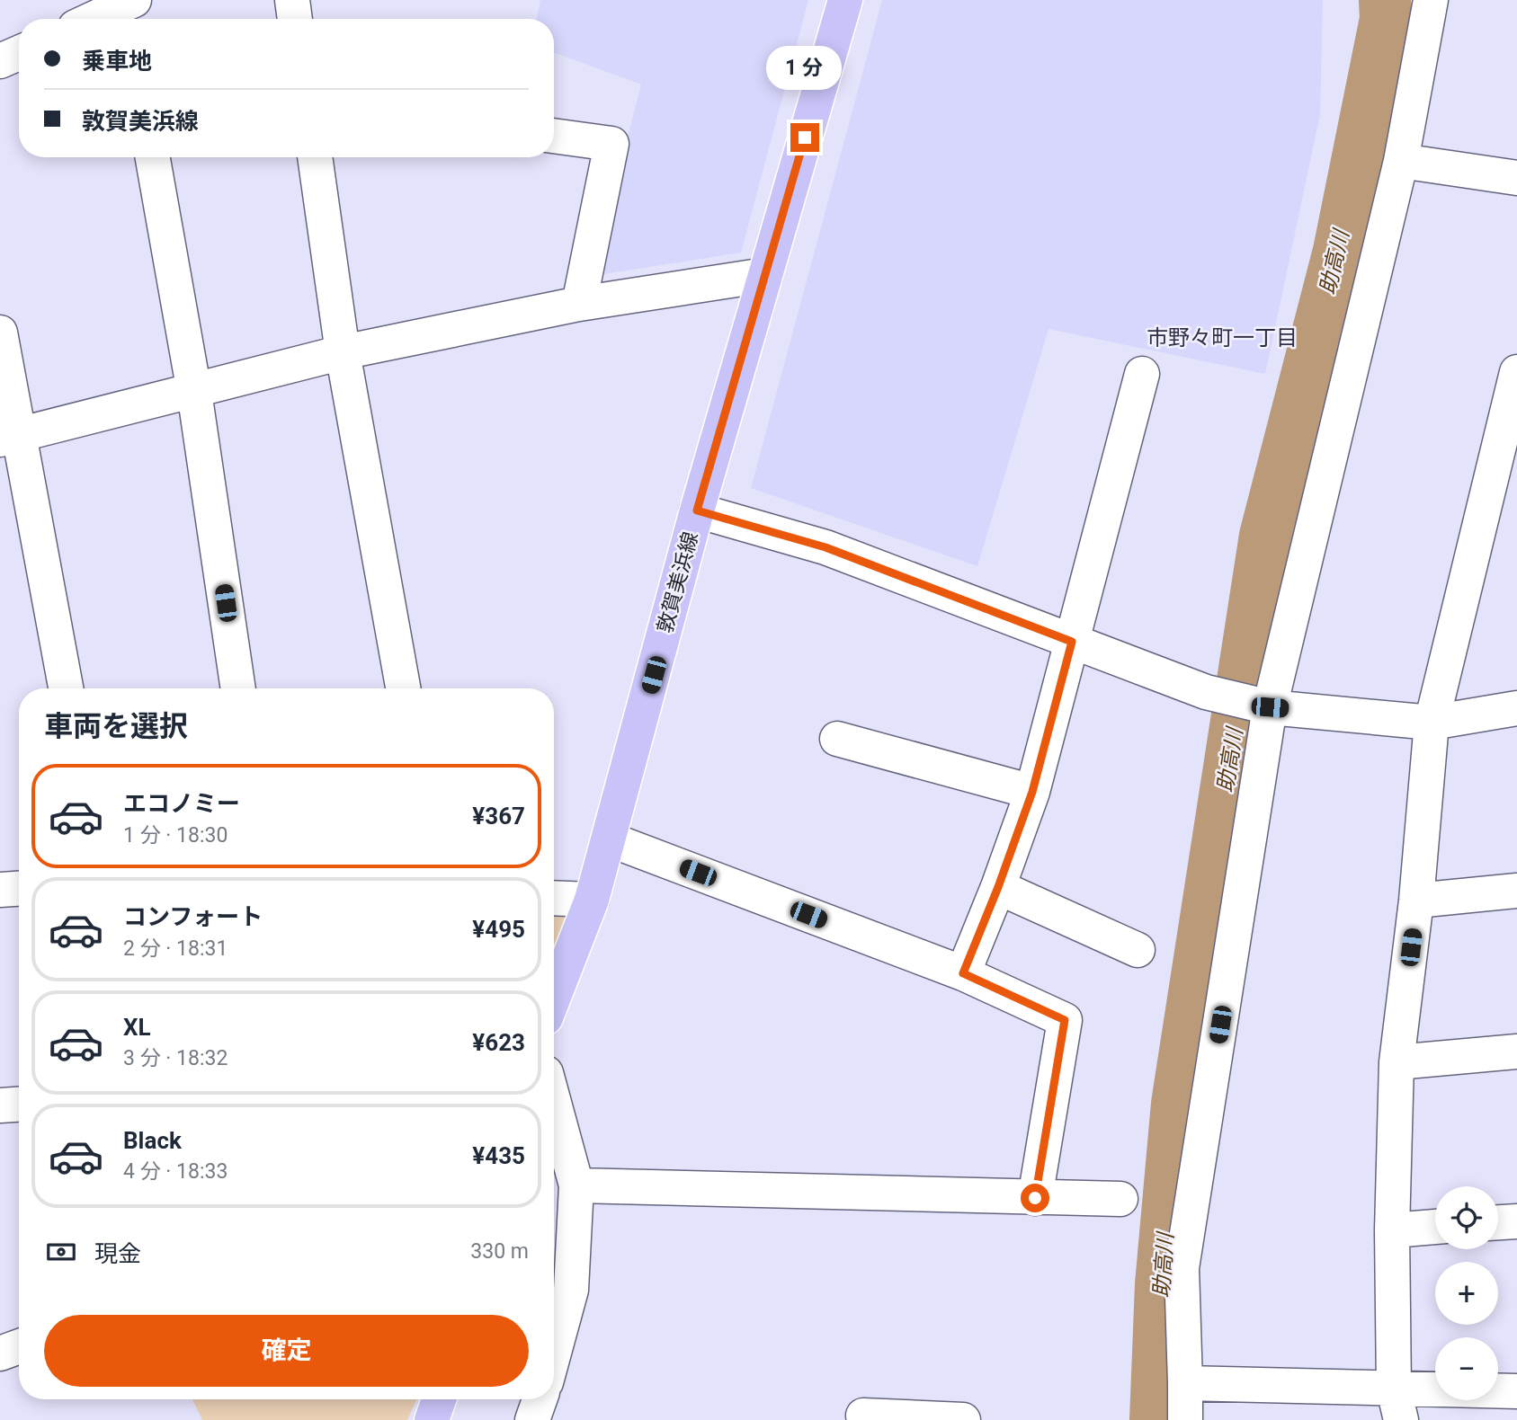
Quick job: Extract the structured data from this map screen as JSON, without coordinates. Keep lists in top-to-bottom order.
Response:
{
  "streets": {
    "main road": ["敦賀美浜線"]
  },
  "districts": ["市野々町一丁目"],
  "water": ["助高川"],
  "page": {
    "banner": ["乗車地", "敦賀美浜線"],
    "bubble": "1 分",
    "heading": "車両を選択",
    "list": [
      {
        "name": "エコノミー",
        "note": "1 分 · 18:30",
        "value": "¥367"
      },
      {
        "name": "コンフォート",
        "note": "2 分 · 18:31",
        "value": "¥495"
      },
      {
        "name": "XL",
        "note": "3 分 · 18:32",
        "value": "¥623"
      },
      {
        "name": "Black",
        "note": "4 分 · 18:33",
        "value": "¥435"
      }
    ],
    "map_buttons": ["+", "−"],
    "pay": ["現金", "330 m"],
    "buttons": "確定"
  }
}
